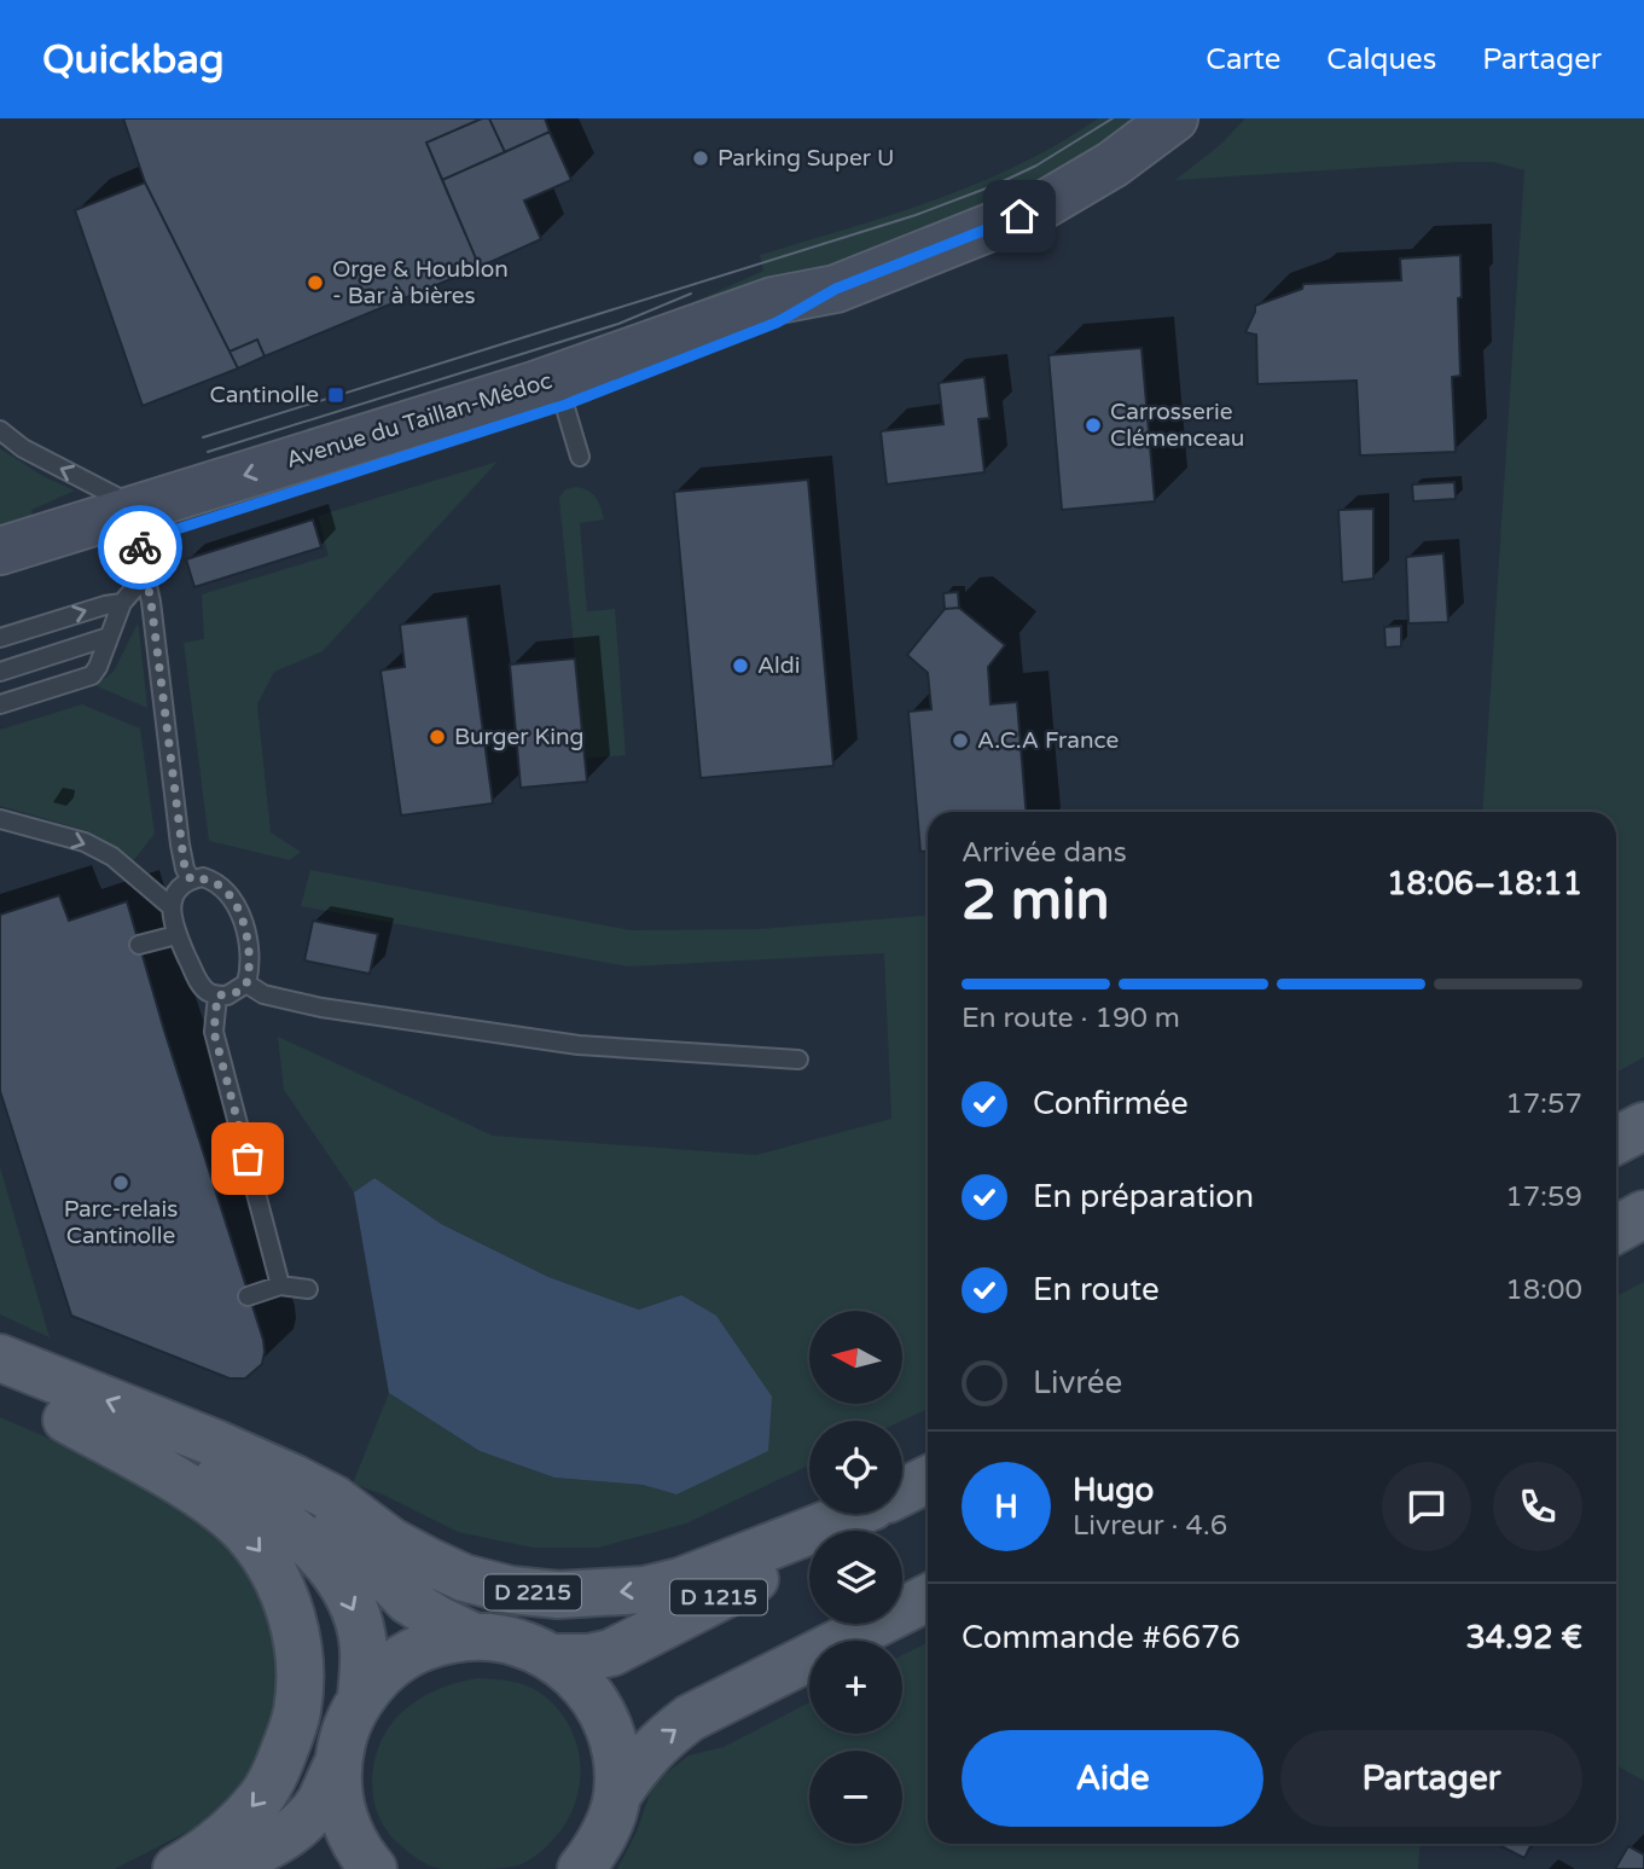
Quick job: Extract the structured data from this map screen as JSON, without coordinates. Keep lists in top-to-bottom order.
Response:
{
  "streets": {
    "main road": ["D 2215", "D 1215"],
    "street": ["Avenue du Taillan-Médoc"]
  },
  "places": {
    "other": [
      "Parking Super U",
      "Orge & Houblon - Bar à bières",
      "Carrosserie Clémenceau",
      "Aldi",
      "Burger King",
      "A.C.A France",
      "Parc-relais Cantinolle"
    ],
    "transit": ["Cantinolle"]
  },
  "north": "left",
  "page": {
    "header": "Quickbag",
    "nav": ["Carte", "Calques", "Partager"],
    "heading": ["2 min", "Arrivée dans", "18:06–18:11"],
    "panel": [
      "Hugo",
      "Livreur · 4.6",
      "Commande #6676",
      "34.92 €"
    ],
    "bar": "En route · 190 m",
    "list": [
      ["Confirmée", "17:57"],
      ["En préparation", "17:59"],
      ["En route", "18:00"],
      "Livrée"
    ],
    "map_buttons": ["+", "−"],
    "round": "H",
    "buttons": ["Aide", "Partager"]
  }
}
